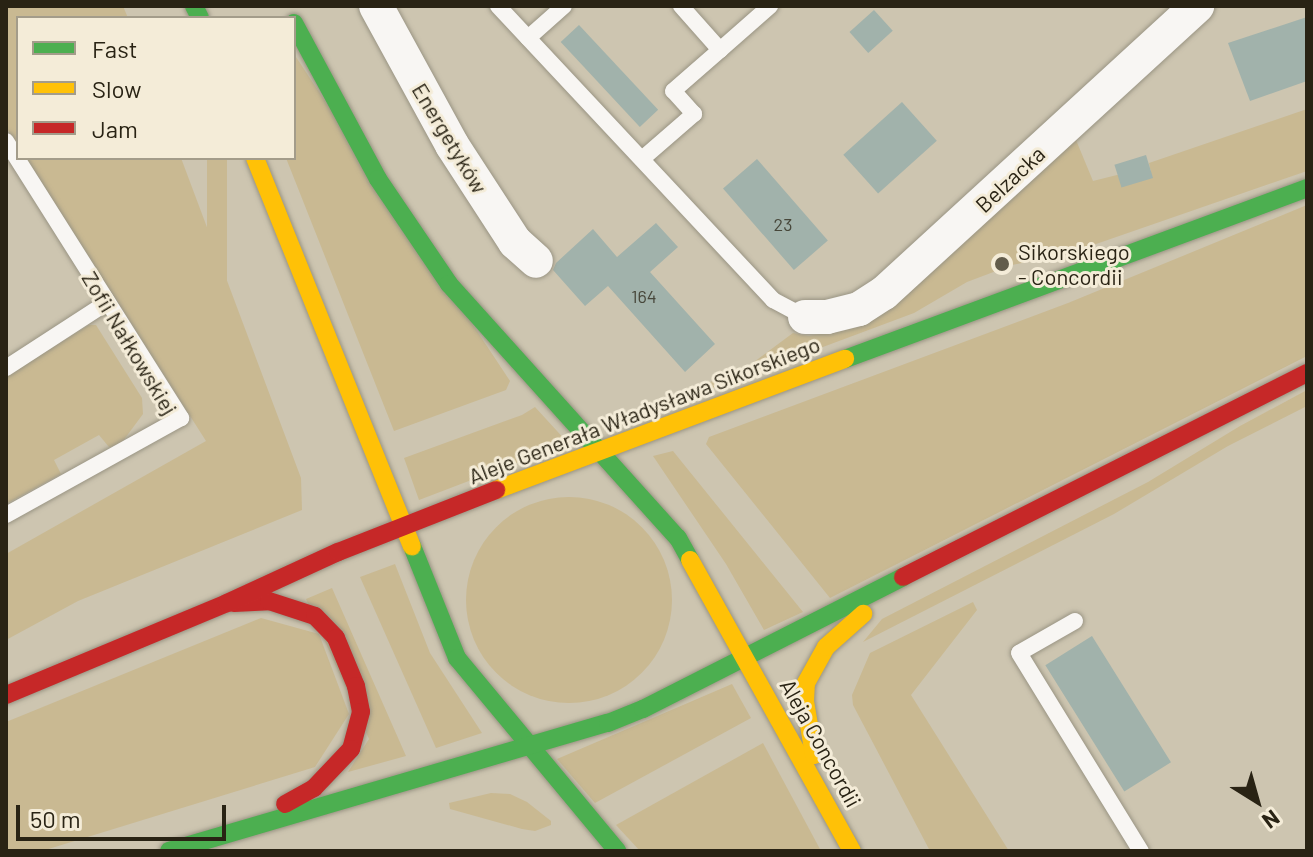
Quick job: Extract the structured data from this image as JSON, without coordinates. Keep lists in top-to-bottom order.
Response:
{
  "streets": {
    "main road": ["Aleje Generała Władysława Sikorskiego", "Aleja Concordii"],
    "street": ["Energetyków", "Belzacka"],
    "lane": ["Zofii Nałkowskiej"]
  },
  "crossings": [
    ["Aleje Generała Władysława Sikorskiego", "Aleja Concordii"]
  ],
  "places": ["Sikorskiego - Concordii"],
  "house_numbers": ["23", "164"],
  "legend": ["Fast", "Slow", "Jam"],
  "scale_bar": "50 m",
  "north": "bottom right"
}
